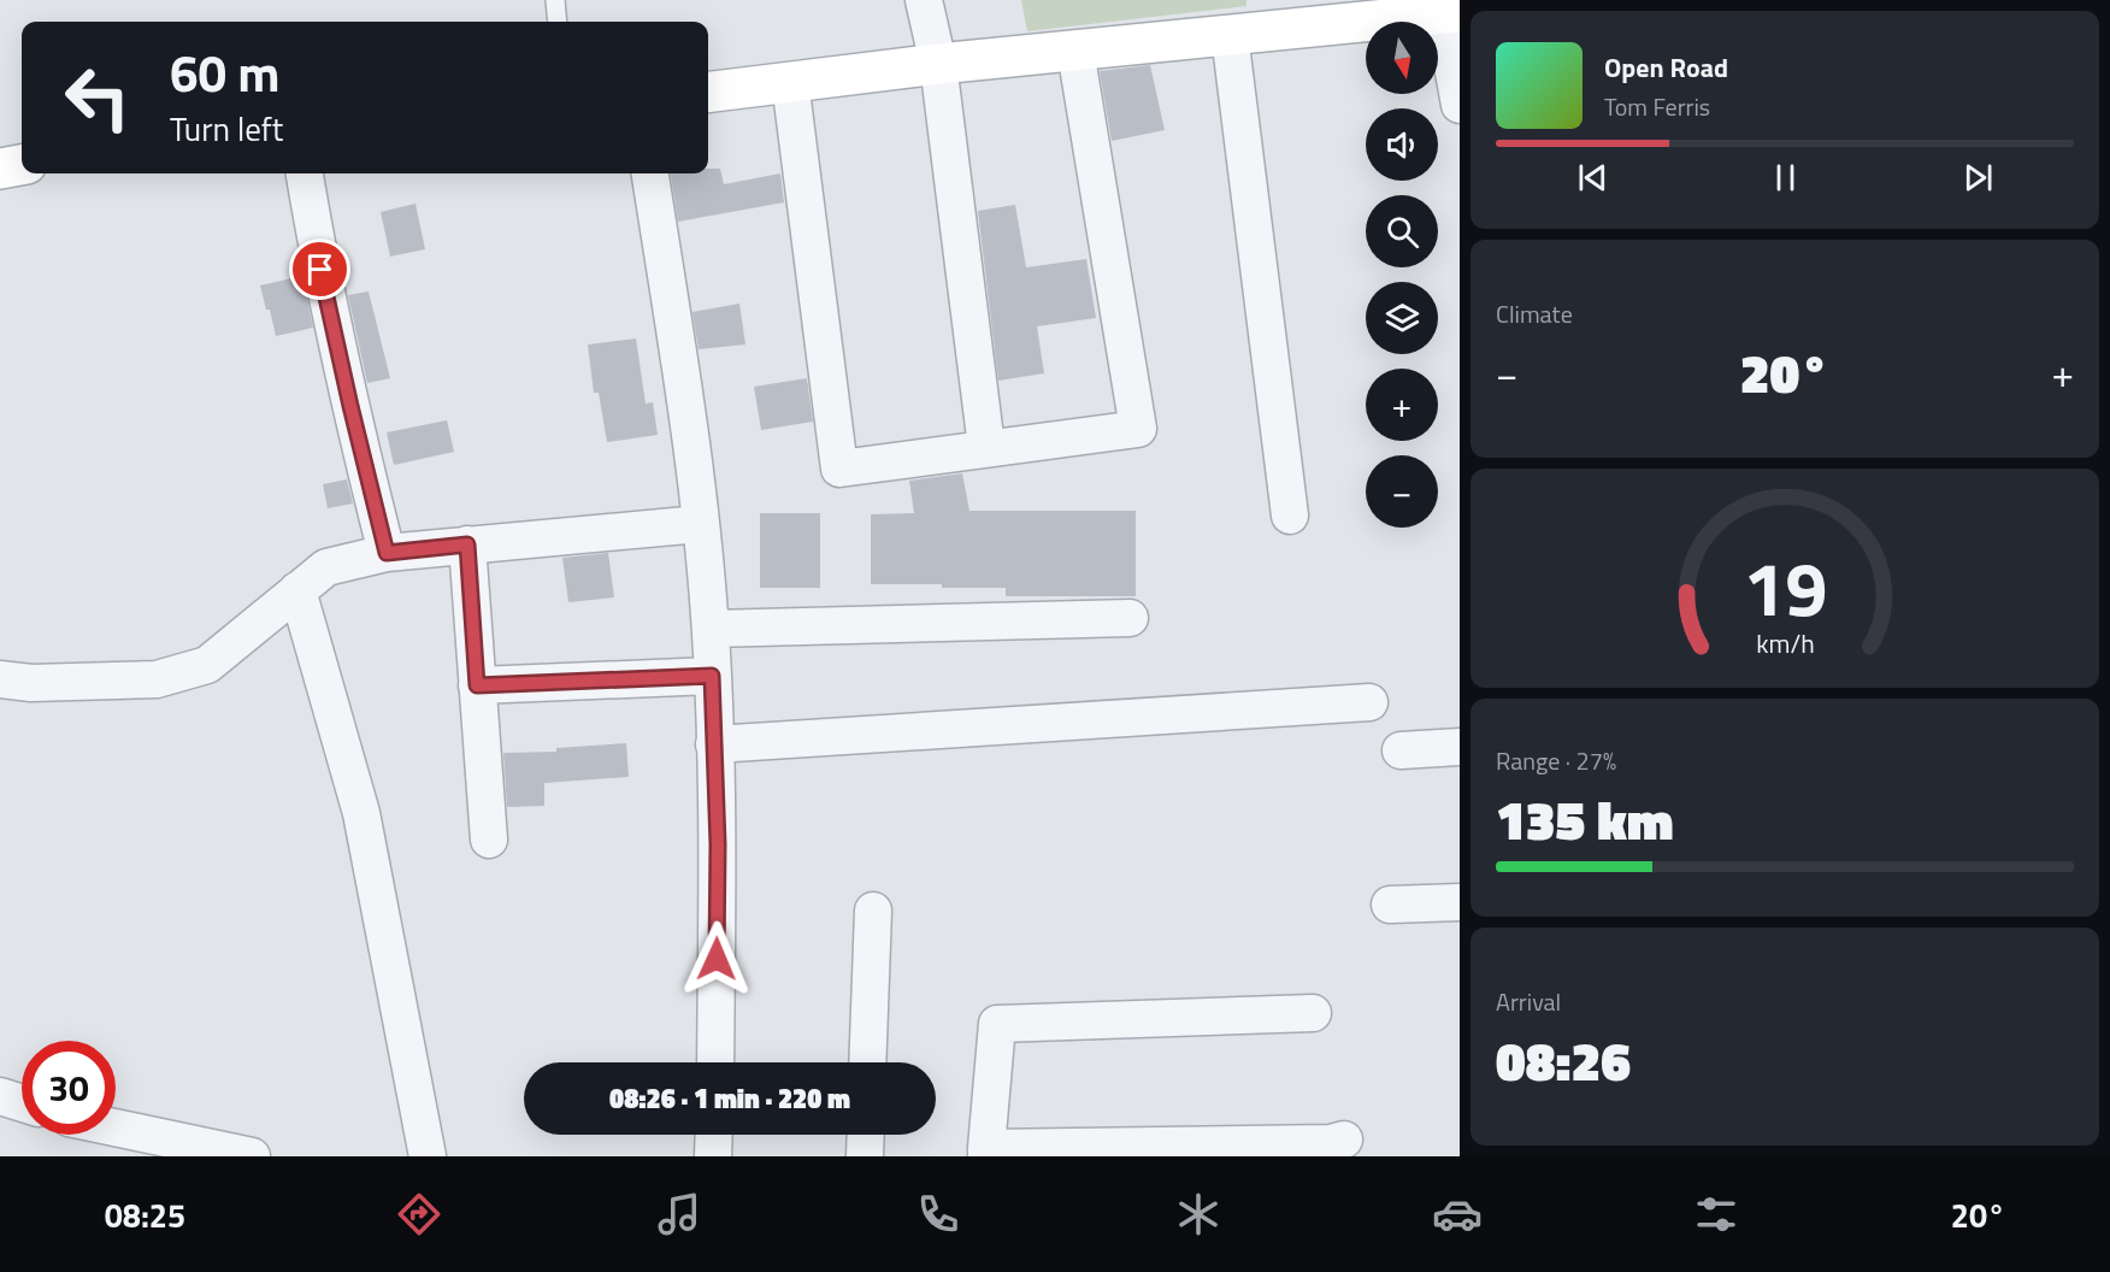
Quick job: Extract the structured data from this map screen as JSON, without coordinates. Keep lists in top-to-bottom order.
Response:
{
  "north": "bottom",
  "page": {
    "map_buttons": ["+", "−"],
    "turn": ["60 m", "Turn left"],
    "song": ["Open Road", "Tom Ferris"],
    "tile": [
      "Climate",
      ["Range · 27%", "135 km"],
      ["Arrival", "08:26"]
    ],
    "heat": ["−", "20°", "+"],
    "limit": "30",
    "trip": "08:26 · 1 min · 220 m",
    "tabs": ["08:25", "20°"],
    "gauge": ["19", "km/h"]
  }
}
